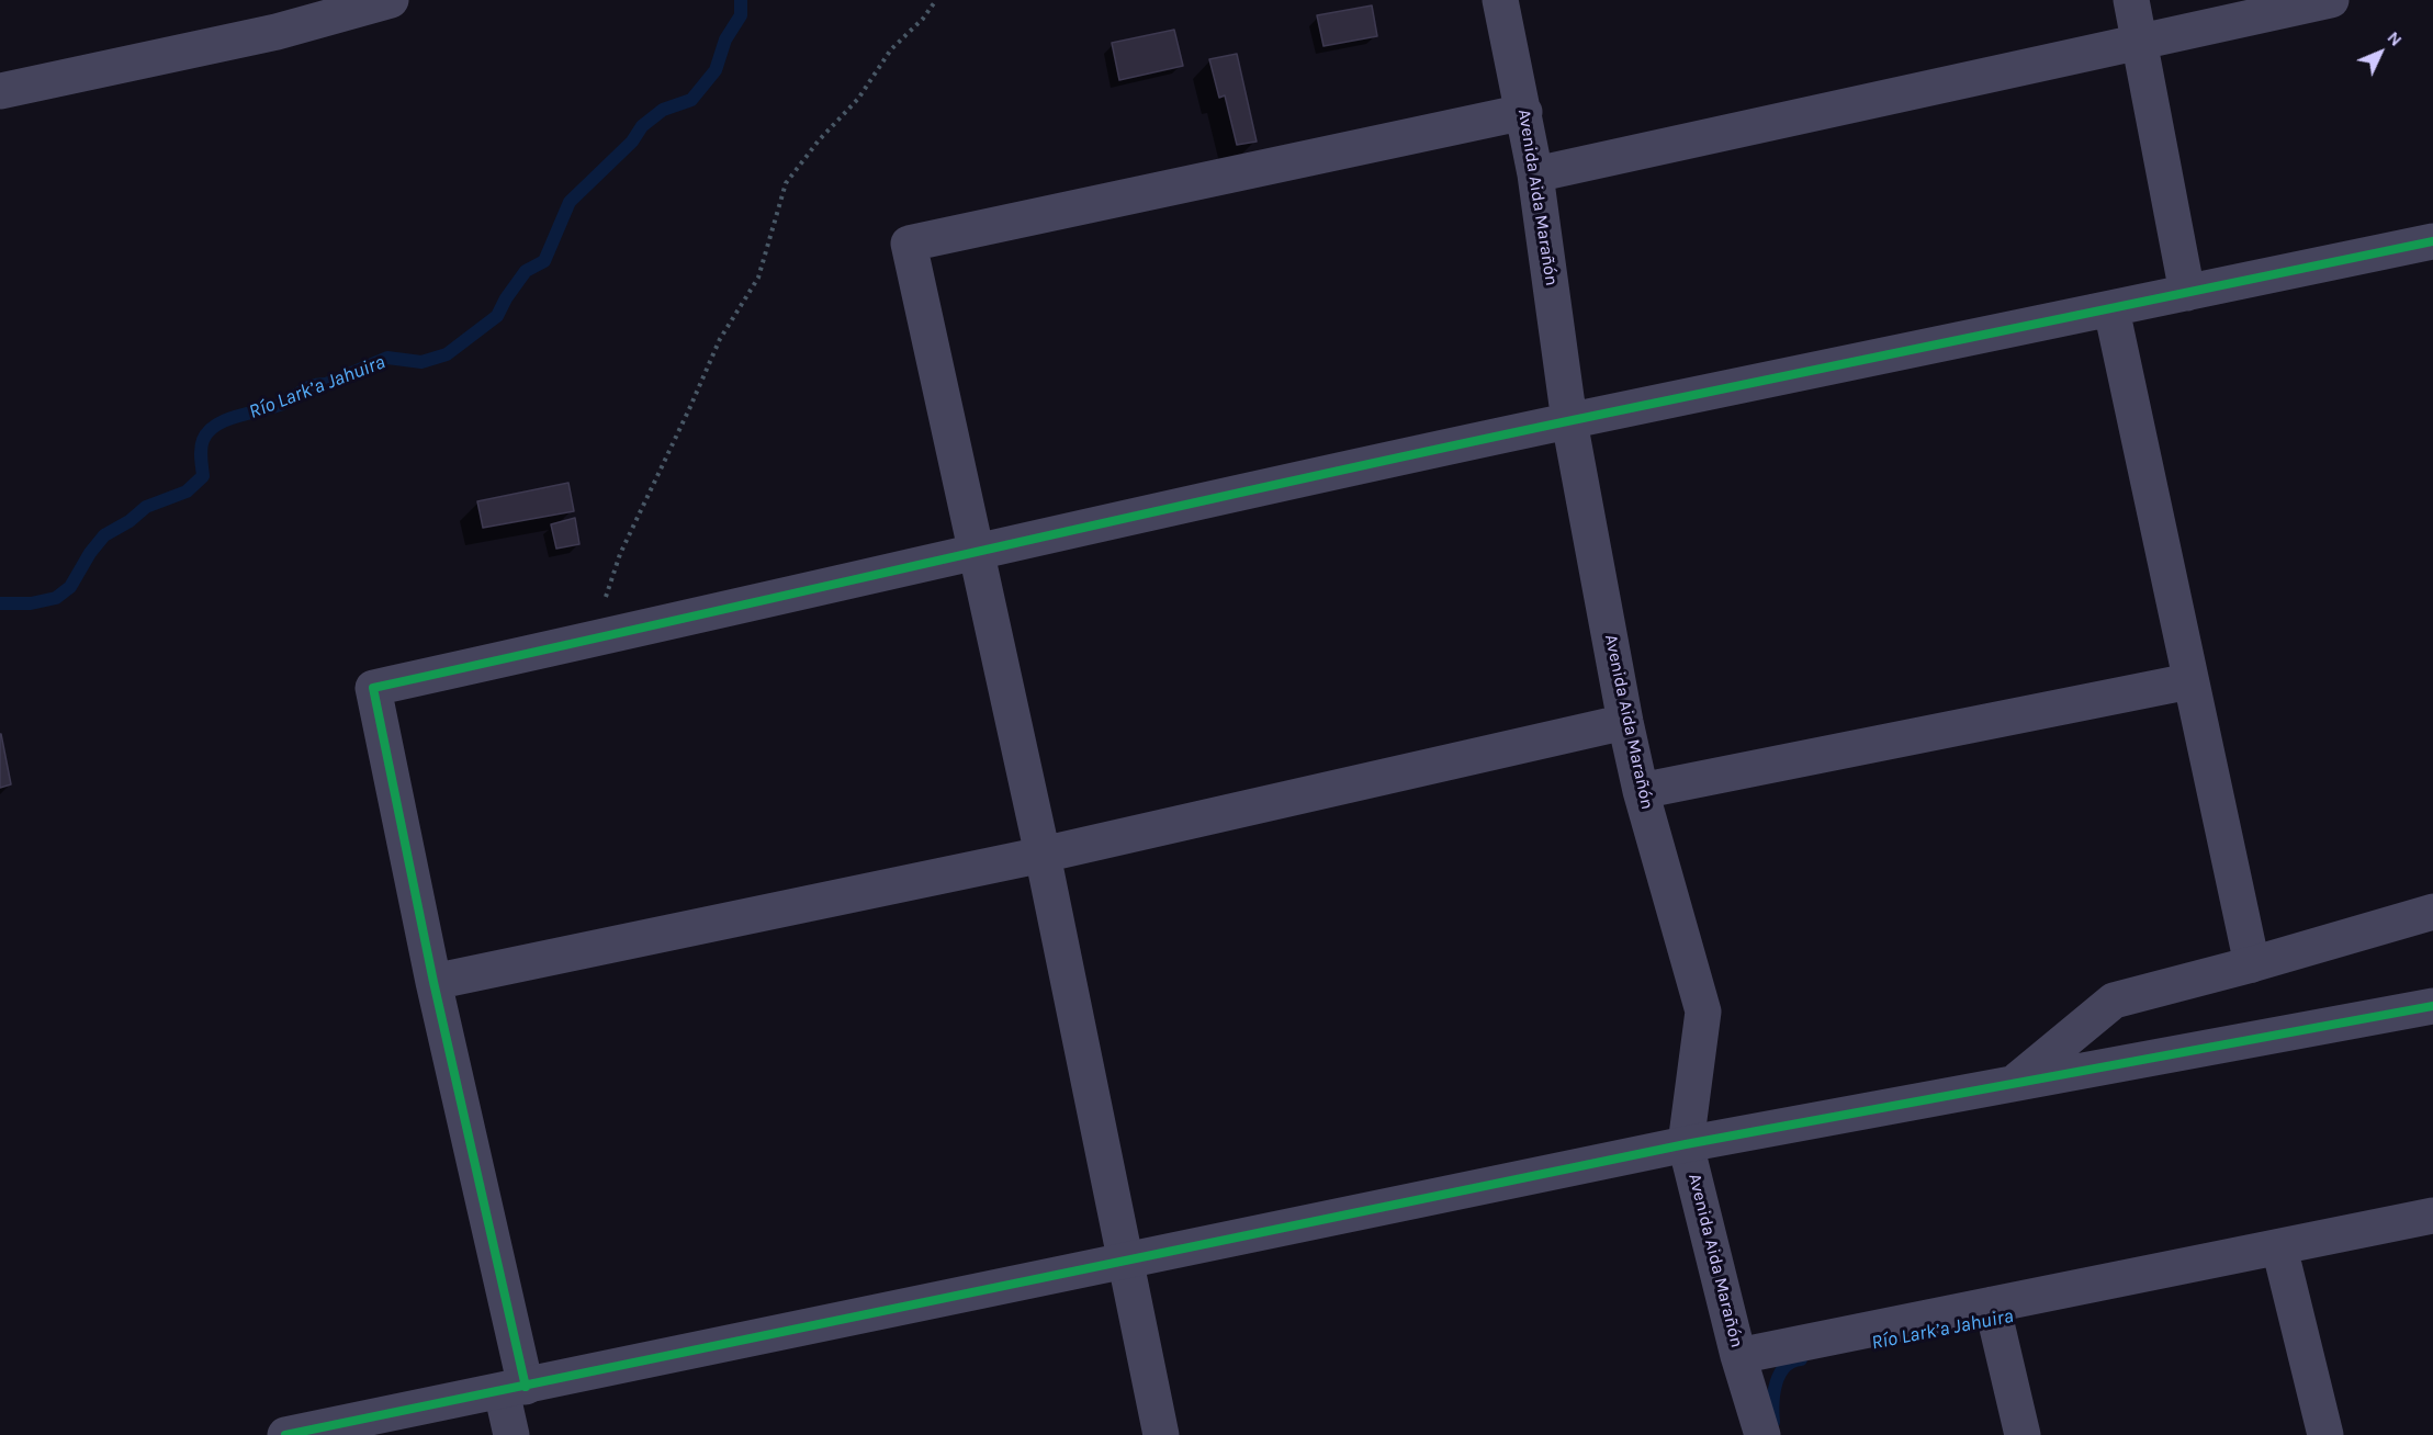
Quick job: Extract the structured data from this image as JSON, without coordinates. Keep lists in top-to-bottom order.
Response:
{
  "streets": {
    "street": ["Avenida Aida Marañón"]
  },
  "water": ["Río Lark’a Jahuira"],
  "north": "top right"
}
